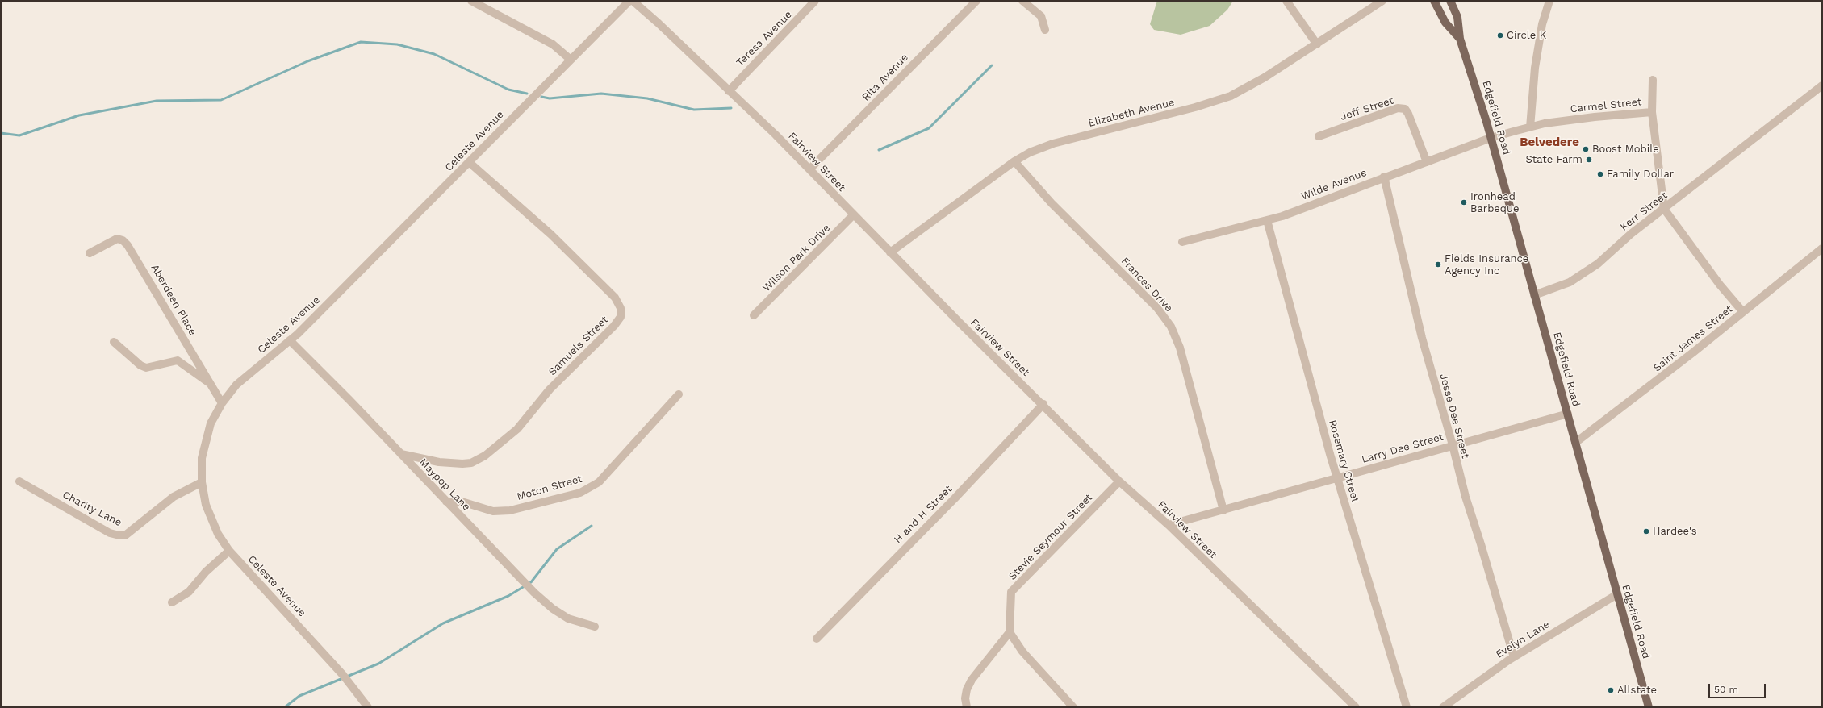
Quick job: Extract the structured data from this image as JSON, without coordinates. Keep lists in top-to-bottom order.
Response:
{
  "streets": {
    "main road": ["Edgefield Road"],
    "street": [
      "Teresa Avenue",
      "Rita Avenue",
      "Carmel Street",
      "Jeff Street",
      "Elizabeth Avenue",
      "Celeste Avenue",
      "Fairview Street",
      "Wilde Avenue",
      "Kerr Street",
      "Wilson Park Drive",
      "Frances Drive",
      "Aberdeen Place",
      "Saint James Street",
      "Samuels Street",
      "Jesse Dee Street",
      "Larry Dee Street",
      "Rosemary Street",
      "Maypop Lane",
      "Moton Street",
      "Charity Lane",
      "H and H Street",
      "Stevie Seymour Street",
      "Evelyn Lane"
    ]
  },
  "crossings": [
    ["Teresa Avenue", "Fairview Street"],
    ["Rita Avenue", "Fairview Street"],
    ["Carmel Street", "Edgefield Road"],
    ["Carmel Street", "Wilde Avenue"],
    ["Carmel Street", "Kerr Street"],
    ["Carmel Street", "Saint James Street"],
    ["Jeff Street", "Wilde Avenue"],
    ["Elizabeth Avenue", "Fairview Street"],
    ["Elizabeth Avenue", "Frances Drive"],
    ["Edgefield Road", "Wilde Avenue"],
    ["Edgefield Road", "Kerr Street"],
    ["Edgefield Road", "Saint James Street"],
    ["Edgefield Road", "Larry Dee Street"],
    ["Edgefield Road", "Evelyn Lane"],
    ["Celeste Avenue", "Aberdeen Place"],
    ["Celeste Avenue", "Samuels Street"],
    ["Celeste Avenue", "Maypop Lane"],
    ["Celeste Avenue", "Charity Lane"],
    ["Fairview Street", "Wilson Park Drive"],
    ["Fairview Street", "Larry Dee Street"],
    ["Fairview Street", "H and H Street"],
    ["Fairview Street", "Stevie Seymour Street"],
    ["Wilde Avenue", "Jesse Dee Street"],
    ["Wilde Avenue", "Rosemary Street"],
    ["Frances Drive", "Larry Dee Street"],
    ["Samuels Street", "Maypop Lane"],
    ["Jesse Dee Street", "Larry Dee Street"],
    ["Jesse Dee Street", "Evelyn Lane"],
    ["Larry Dee Street", "Rosemary Street"],
    ["Maypop Lane", "Moton Street"]
  ],
  "districts": ["Belvedere"],
  "places": [
    "Circle K",
    "Boost Mobile",
    "State Farm",
    "Family Dollar",
    "Ironhead Barbeque",
    "Fields Insurance Agency Inc",
    "Hardee's",
    "Allstate"
  ],
  "scale_bar": "50 m"
}
